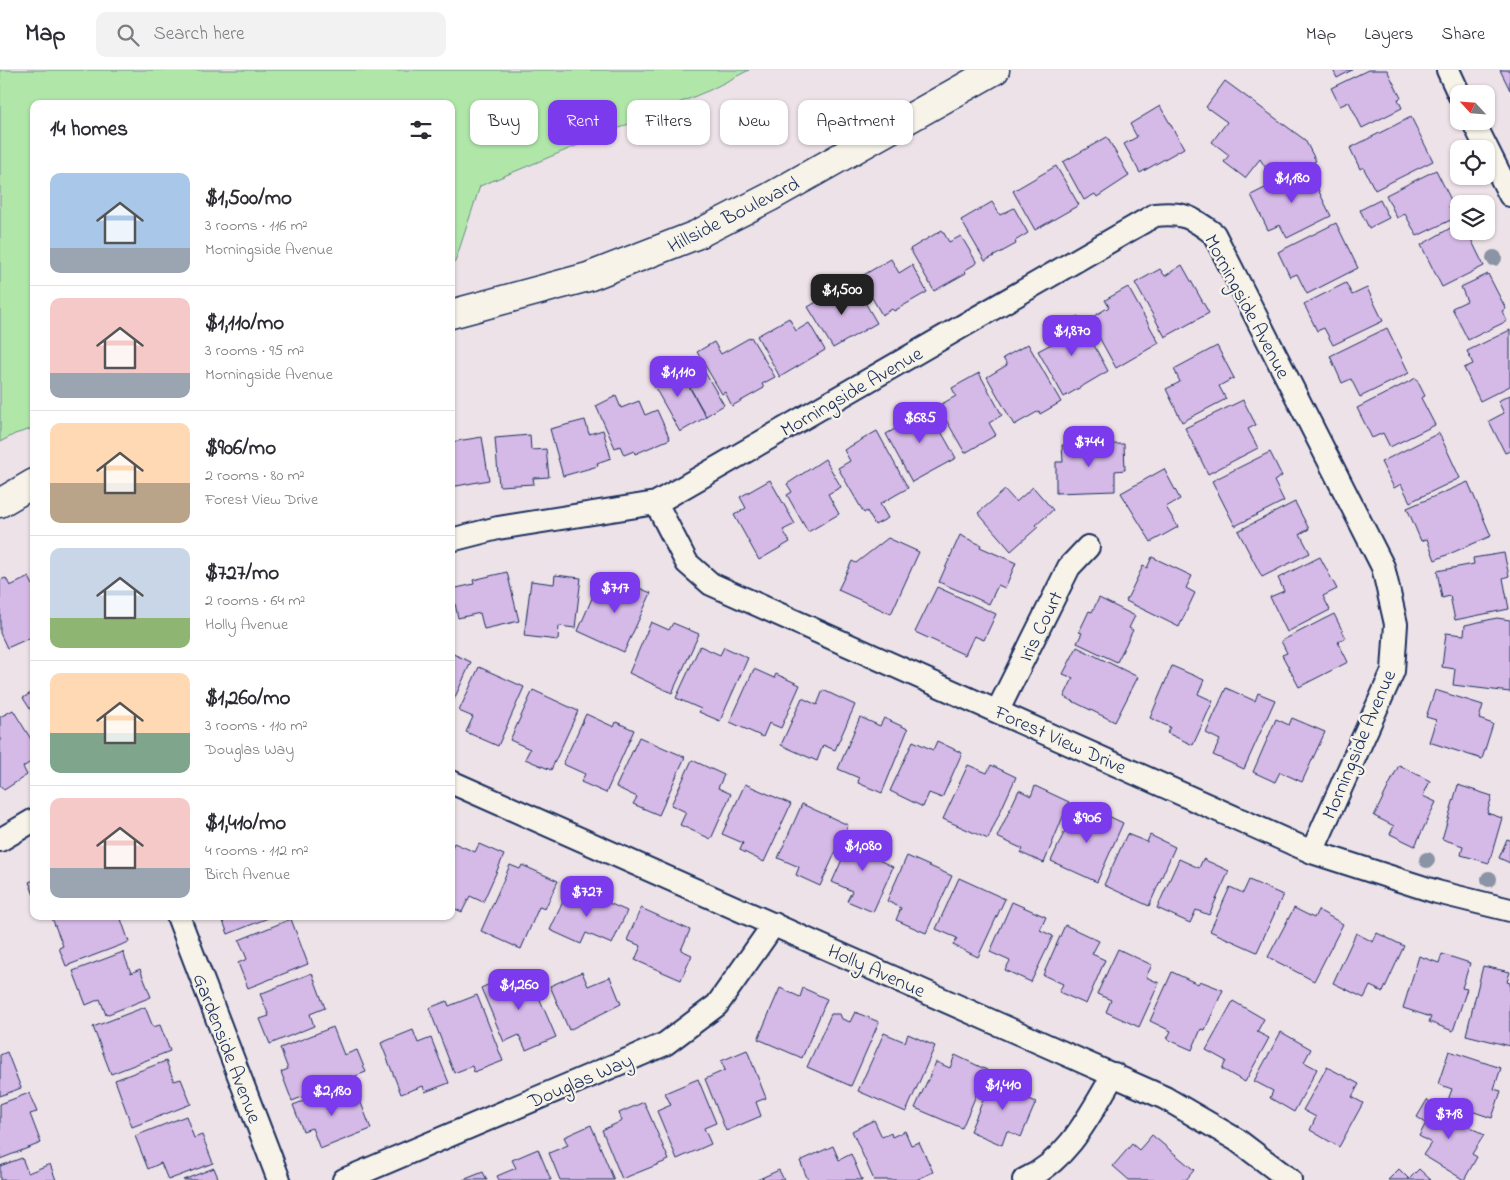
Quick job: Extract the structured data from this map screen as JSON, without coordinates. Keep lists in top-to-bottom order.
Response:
{
  "streets": {
    "main road": ["Hillside Boulevard"],
    "street": [
      "Morningside Avenue",
      "Iris Court",
      "Forest View Drive",
      "Holly Avenue",
      "Gardenside Avenue",
      "Douglas Way"
    ]
  },
  "crossings": [
    ["Morningside Avenue", "Forest View Drive"],
    ["Iris Court", "Forest View Drive"],
    ["Holly Avenue", "Douglas Way"]
  ],
  "north": "top left",
  "page": {
    "header": "Map",
    "search": "Search here",
    "nav": ["Map", "Layers", "Share"],
    "chip": [
      "Buy",
      "Rent",
      "Filters",
      "New",
      "Apartment"
    ],
    "heading": "14 homes",
    "list": [
      {
        "name": "$1,500/mo",
        "note": "3 rooms · 116 m² · Morningside Avenue"
      },
      {
        "name": "$1,110/mo",
        "note": "3 rooms · 95 m² · Morningside Avenue"
      },
      {
        "name": "$906/mo",
        "note": "2 rooms · 80 m² · Forest View Drive"
      },
      {
        "name": "$727/mo",
        "note": "2 rooms · 64 m² · Holly Avenue"
      },
      {
        "name": "$1,260/mo",
        "note": "3 rooms · 110 m² · Douglas Way"
      },
      {
        "name": "$1,410/mo",
        "note": "4 rooms · 112 m² · Birch Avenue"
      }
    ],
    "price": [
      "$1,180",
      "$1,500",
      "$1,870",
      "$1,110",
      "$685",
      "$744",
      "$717",
      "$906",
      "$1,080",
      "$727",
      "$1,260",
      "$1,410",
      "$2,180",
      "$718"
    ]
  }
}
